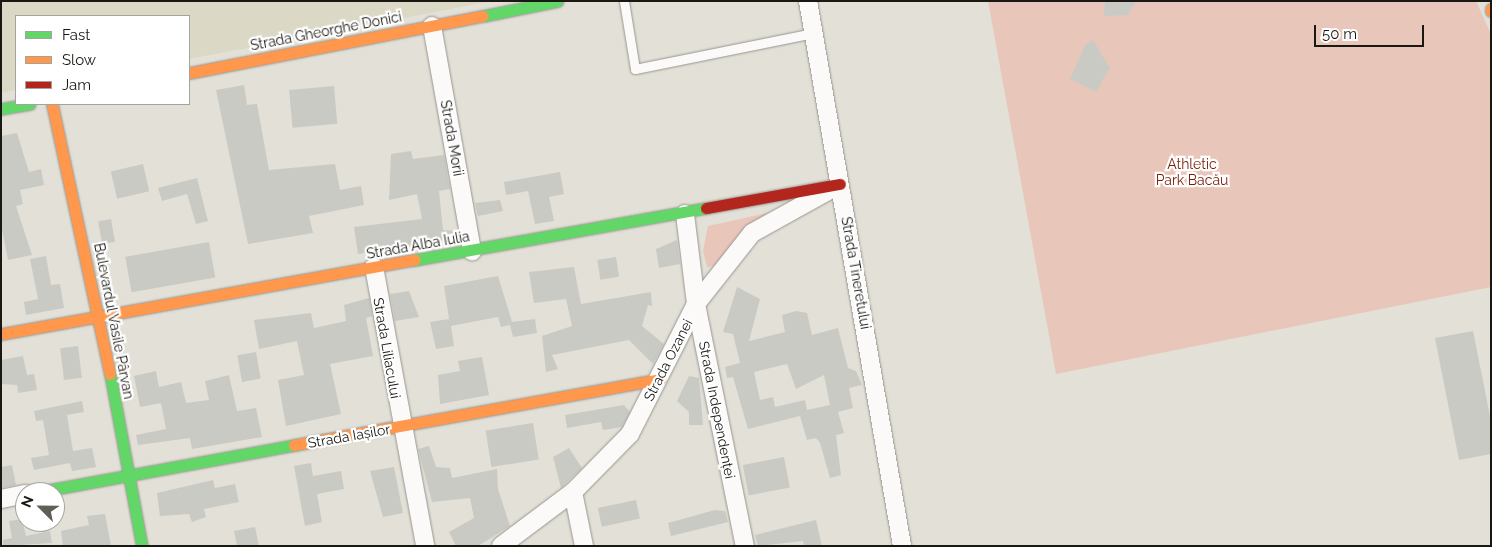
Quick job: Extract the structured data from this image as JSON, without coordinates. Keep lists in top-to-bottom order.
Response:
{
  "streets": {
    "street": [
      "Strada Gheorghe Donici",
      "Strada Morii",
      "Strada Alba Iulia",
      "Strada Tineretului",
      "Bulevardul Vasile Pârvan",
      "Strada Liliacului",
      "Strada Ozanei",
      "Strada Independenței",
      "Strada Iașilor"
    ]
  },
  "crossings": [
    ["Strada Gheorghe Donici", "Strada Morii"],
    ["Strada Morii", "Strada Alba Iulia"],
    ["Strada Alba Iulia", "Strada Tineretului"],
    ["Strada Alba Iulia", "Bulevardul Vasile Pârvan"],
    ["Strada Alba Iulia", "Strada Liliacului"],
    ["Strada Alba Iulia", "Strada Ozanei"],
    ["Strada Alba Iulia", "Strada Independenței"],
    ["Strada Tineretului", "Strada Ozanei"],
    ["Bulevardul Vasile Pârvan", "Strada Iașilor"],
    ["Strada Liliacului", "Strada Iașilor"],
    ["Strada Ozanei", "Strada Independenței"],
    ["Strada Ozanei", "Strada Iașilor"]
  ],
  "parks": ["Athletic Park Bacău"],
  "legend": ["Fast", "Slow", "Jam"],
  "scale_bar": "50 m",
  "north": "top left"
}
